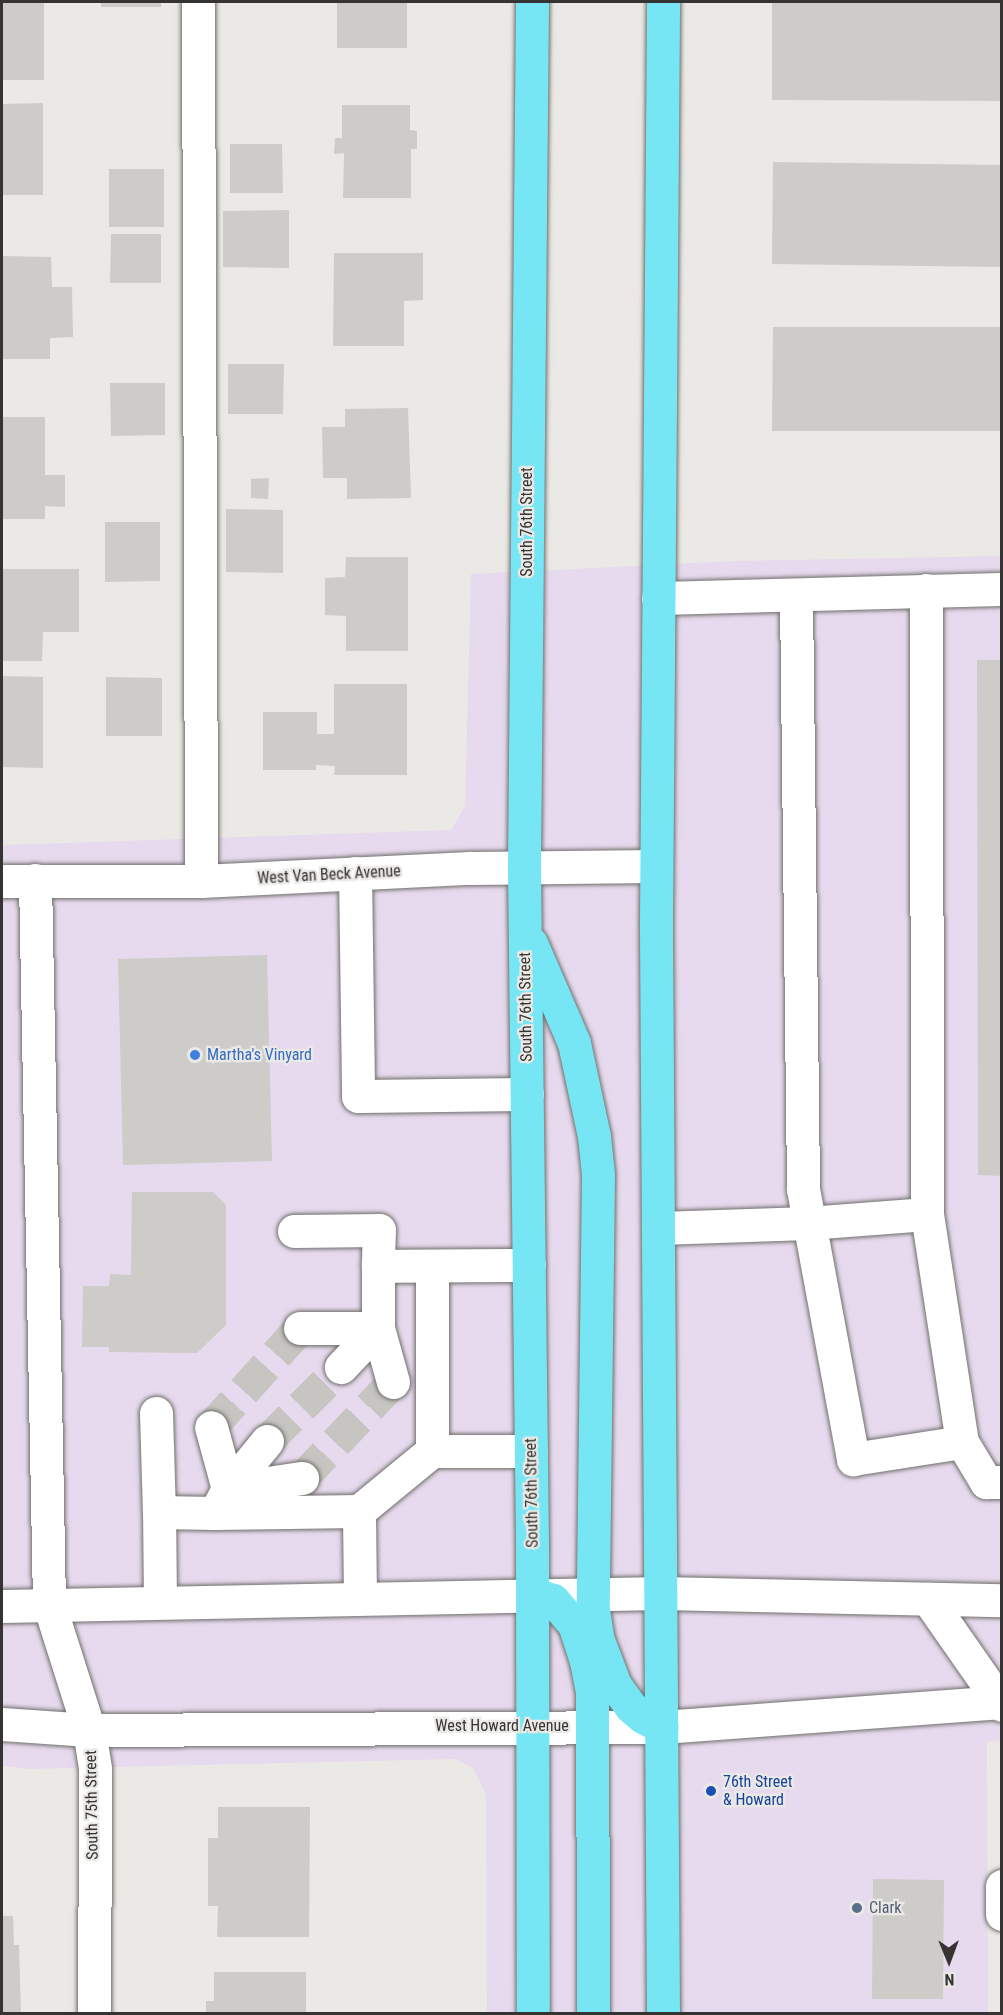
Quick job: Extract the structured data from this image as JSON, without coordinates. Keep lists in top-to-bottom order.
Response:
{
  "streets": {
    "main road": ["South 76th Street"],
    "street": ["West Van Beck Avenue", "West Howard Avenue", "South 75th Street"]
  },
  "crossings": [
    ["South 76th Street", "West Van Beck Avenue"],
    ["South 76th Street", "West Howard Avenue"],
    ["West Van Beck Avenue", "South 75th Street"],
    ["West Howard Avenue", "South 75th Street"]
  ],
  "places": ["Martha's Vinyard", "76th Street & Howard", "Clark"],
  "north": "bottom"
}
